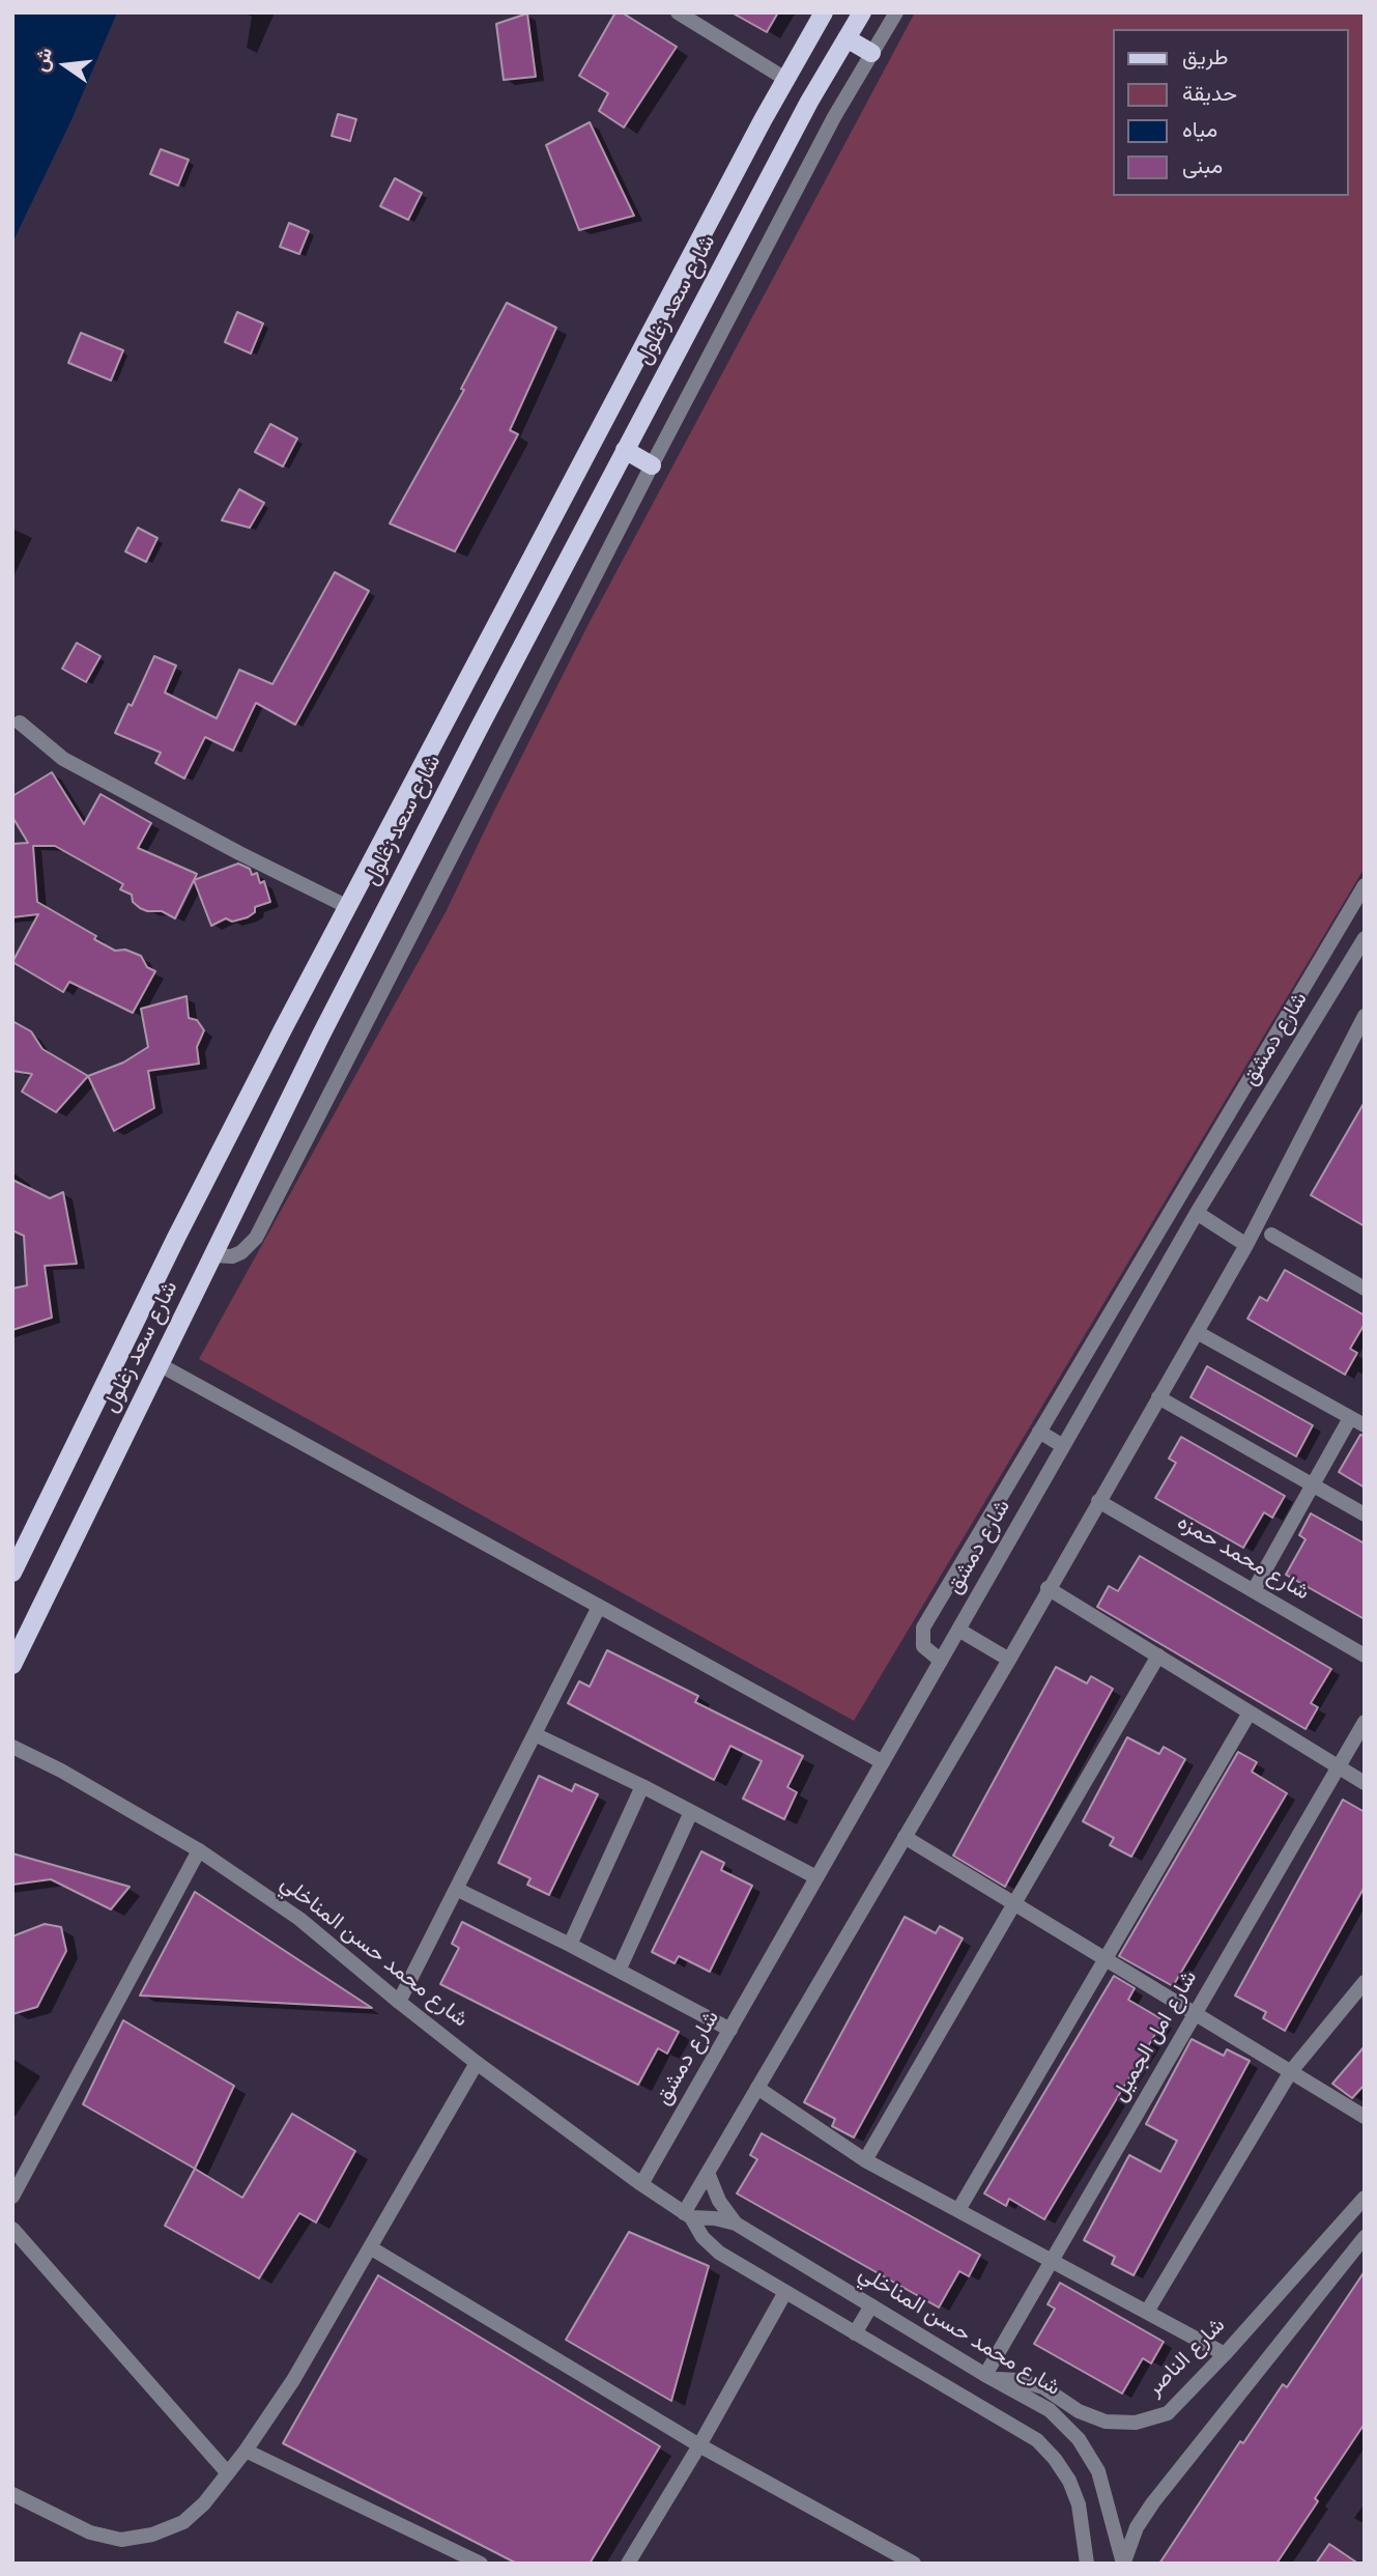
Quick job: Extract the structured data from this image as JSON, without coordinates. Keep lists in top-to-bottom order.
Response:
{
  "streets": {
    "main road": ["شارع سعد زغلول"],
    "street": [
      "شارع دمشق",
      "شارع محمد حمزه",
      "شارع محمد حسن المناخلي",
      "شارع امل الجميل",
      "شارع الناصر"
    ]
  },
  "crossings": [
    ["شارع دمشق", "شارع محمد حسن المناخلي"],
    ["شارع محمد حسن المناخلي", "شارع امل الجميل"],
    ["شارع محمد حسن المناخلي", "شارع الناصر"],
    ["شارع امل الجميل", "شارع الناصر"]
  ],
  "legend": [
    "طريق",
    "حديقة",
    "مياه",
    "مبنى"
  ],
  "north": "left"
}
